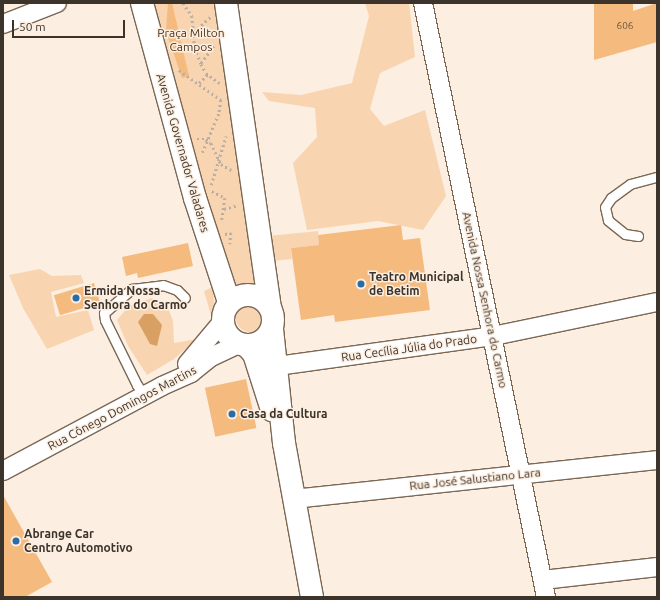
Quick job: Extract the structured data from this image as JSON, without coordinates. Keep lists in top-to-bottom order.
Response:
{
  "streets": {
    "street": [
      "Avenida Governador Valadares",
      "Avenida Nossa Senhora do Carmo",
      "Rua Cecília Júlia do Prado",
      "Rua Cônego Domingos Martins",
      "Rua José Salustiano Lara"
    ]
  },
  "crossings": [
    ["Avenida Governador Valadares", "Rua Cônego Domingos Martins"],
    ["Avenida Nossa Senhora do Carmo", "Rua Cecília Júlia do Prado"],
    ["Avenida Nossa Senhora do Carmo", "Rua José Salustiano Lara"]
  ],
  "parks": ["Praça Milton Campos"],
  "places": [
    "Teatro Municipal de Betim",
    "Ermida Nossa Senhora do Carmo",
    "Casa da Cultura",
    "Abrange Car Centro Automotivo"
  ],
  "house_numbers": ["606"],
  "scale_bar": "50 m"
}
